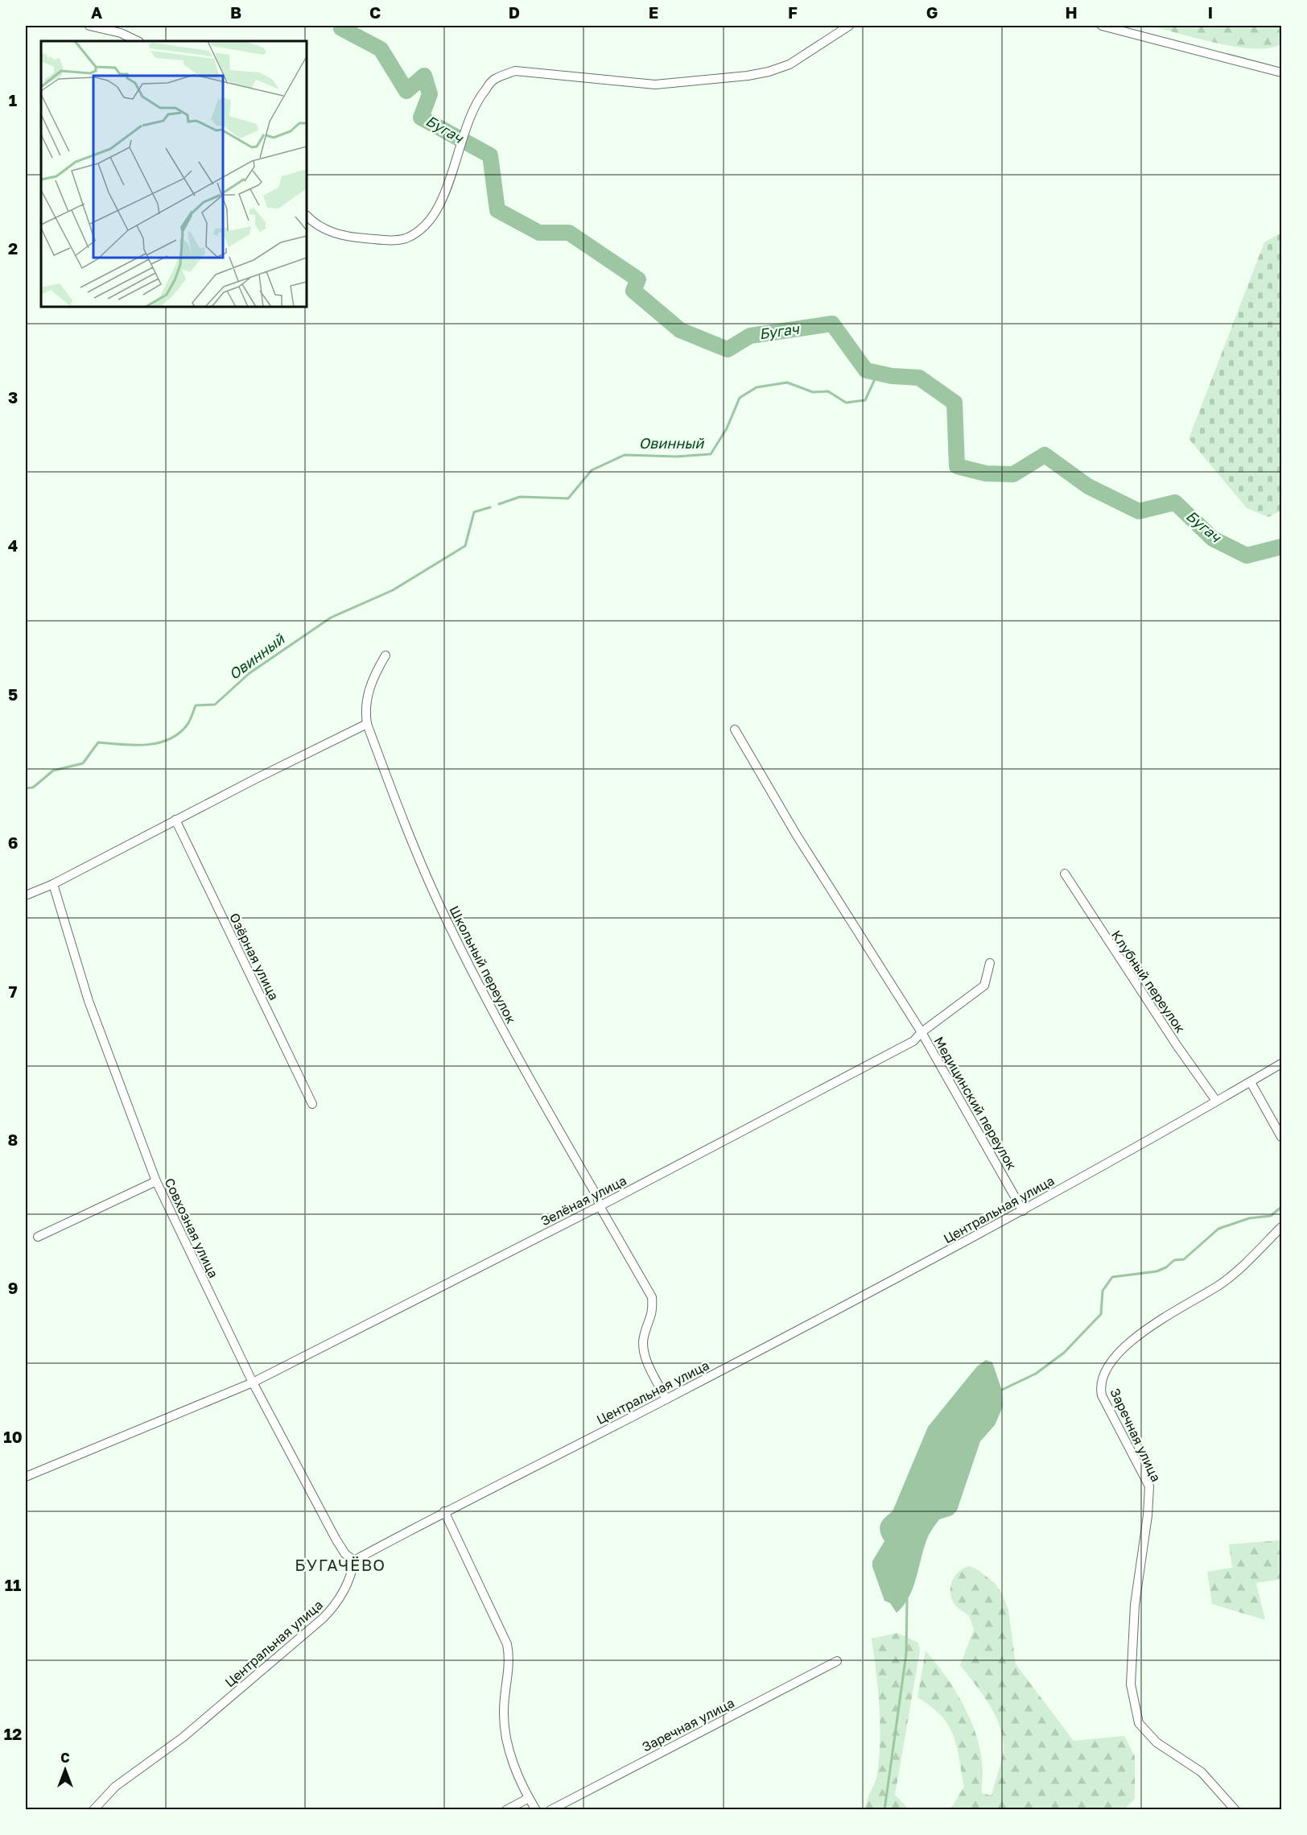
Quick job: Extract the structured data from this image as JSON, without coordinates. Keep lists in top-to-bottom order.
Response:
{
  "streets": {
    "street": [
      "Озёрная улица",
      "Школьный переулок",
      "Клубный переулок",
      "Медицинский переулок",
      "Зелёная улица",
      "Центральная улица",
      "Совхозная улица",
      "Заречная улица"
    ]
  },
  "crossings": [
    ["Школьный переулок", "Зелёная улица"],
    ["Школьный переулок", "Центральная улица"],
    ["Клубный переулок", "Центральная улица"],
    ["Медицинский переулок", "Зелёная улица"],
    ["Медицинский переулок", "Центральная улица"],
    ["Зелёная улица", "Совхозная улица"],
    ["Центральная улица", "Совхозная улица"]
  ],
  "districts": ["БУГАЧЁВО"],
  "water": ["Бугач", "Овинный"],
  "north": "top",
  "grid": {
    "columns": [
      "A",
      "B",
      "C",
      "D",
      "E",
      "F",
      "G",
      "H",
      "I"
    ],
    "rows": [
      "1",
      "2",
      "3",
      "4",
      "5",
      "6",
      "7",
      "8",
      "9",
      "10",
      "11",
      "12"
    ]
  }
}
